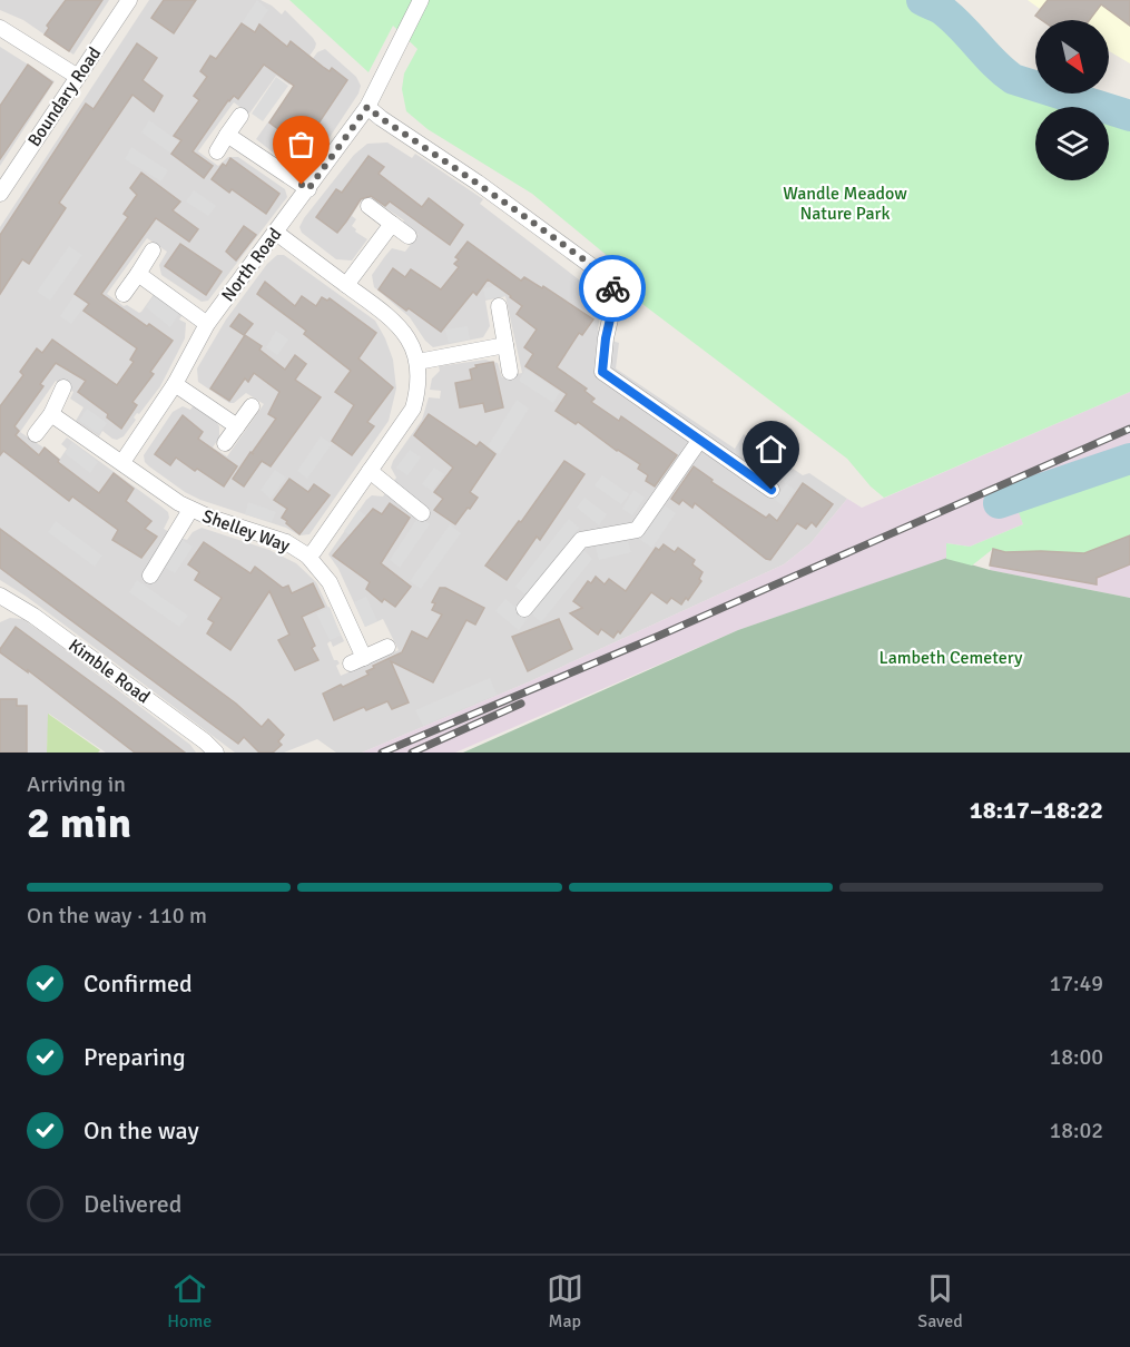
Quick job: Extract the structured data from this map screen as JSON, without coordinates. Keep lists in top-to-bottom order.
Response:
{
  "streets": {
    "street": [
      "Boundary Road",
      "North Road",
      "Shelley Way",
      "Kimble Road"
    ]
  },
  "crossings": [
    ["North Road", "Shelley Way"]
  ],
  "parks": ["Wandle Meadow Nature Park", "Lambeth Cemetery"],
  "north": "bottom right",
  "page": {
    "heading": ["2 min", "Arriving in", "18:17–18:22"],
    "bar": "On the way · 110 m",
    "list": [
      ["Confirmed", "17:49"],
      ["Preparing", "18:00"],
      ["On the way", "18:02"],
      "Delivered"
    ],
    "tabs": ["Home", "Map", "Saved"]
  }
}
